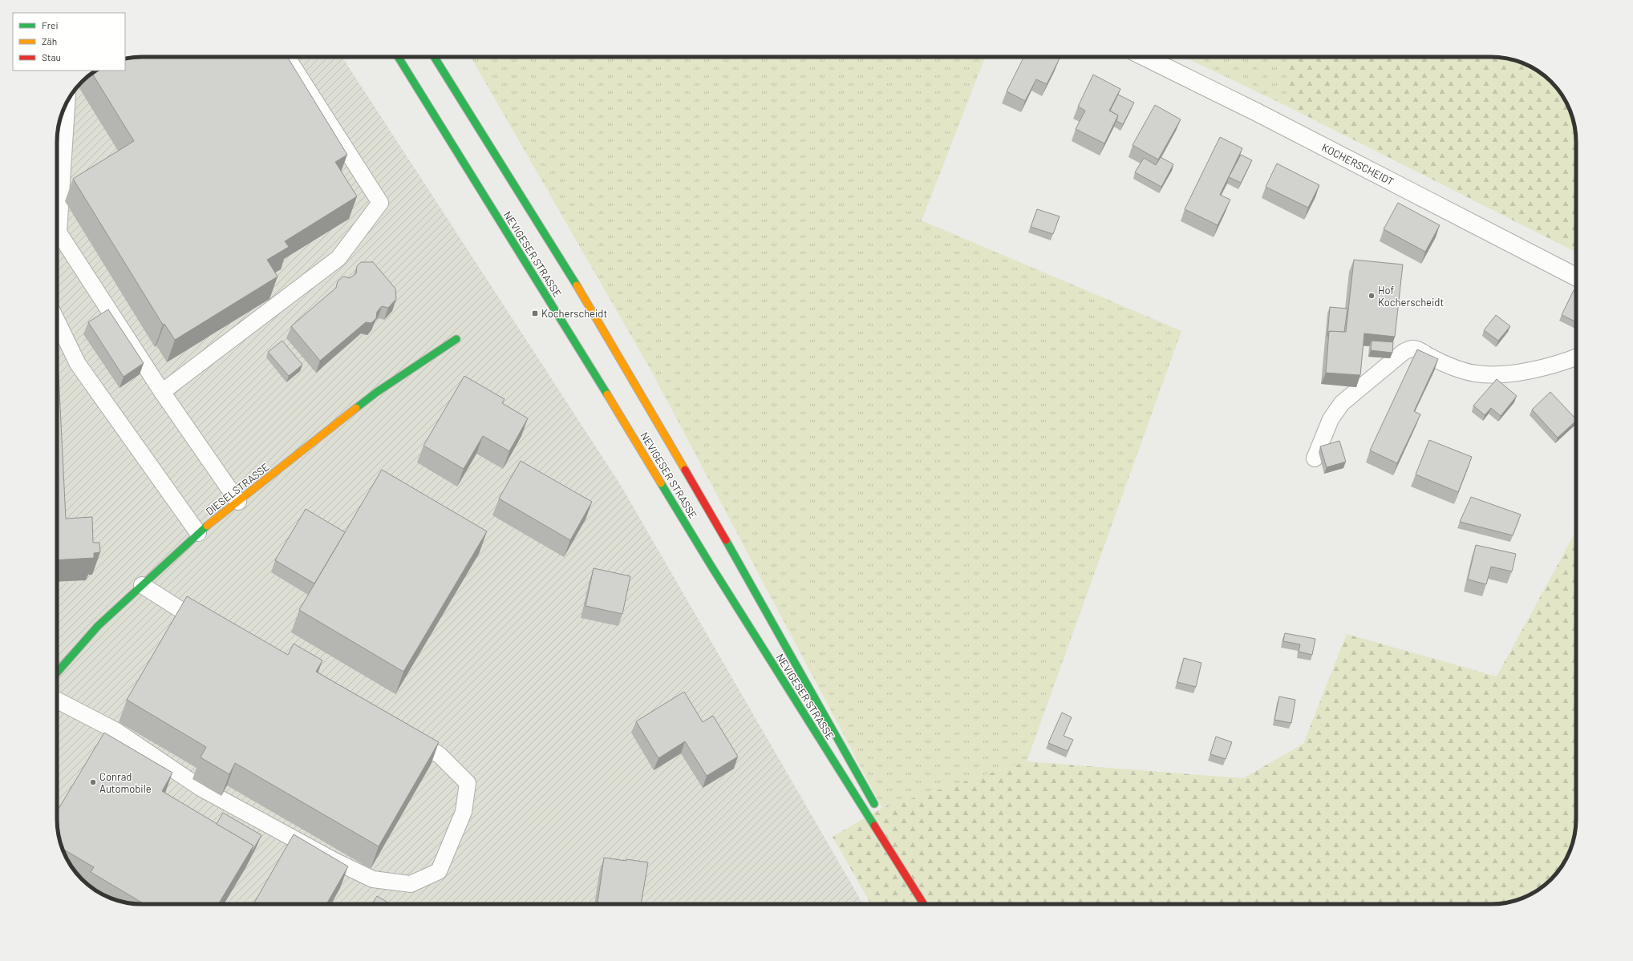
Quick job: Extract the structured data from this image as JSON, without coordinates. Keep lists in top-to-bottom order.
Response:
{
  "streets": {
    "main road": ["NEVIGESER STRASSE", "DIESELSTRASSE"],
    "street": ["KOCHERSCHEIDT"]
  },
  "places": {
    "other": ["Hof Kocherscheidt", "Conrad Automobile"],
    "transit": ["Kocherscheidt"]
  },
  "legend": ["Frei", "Zäh", "Stau"]
}
